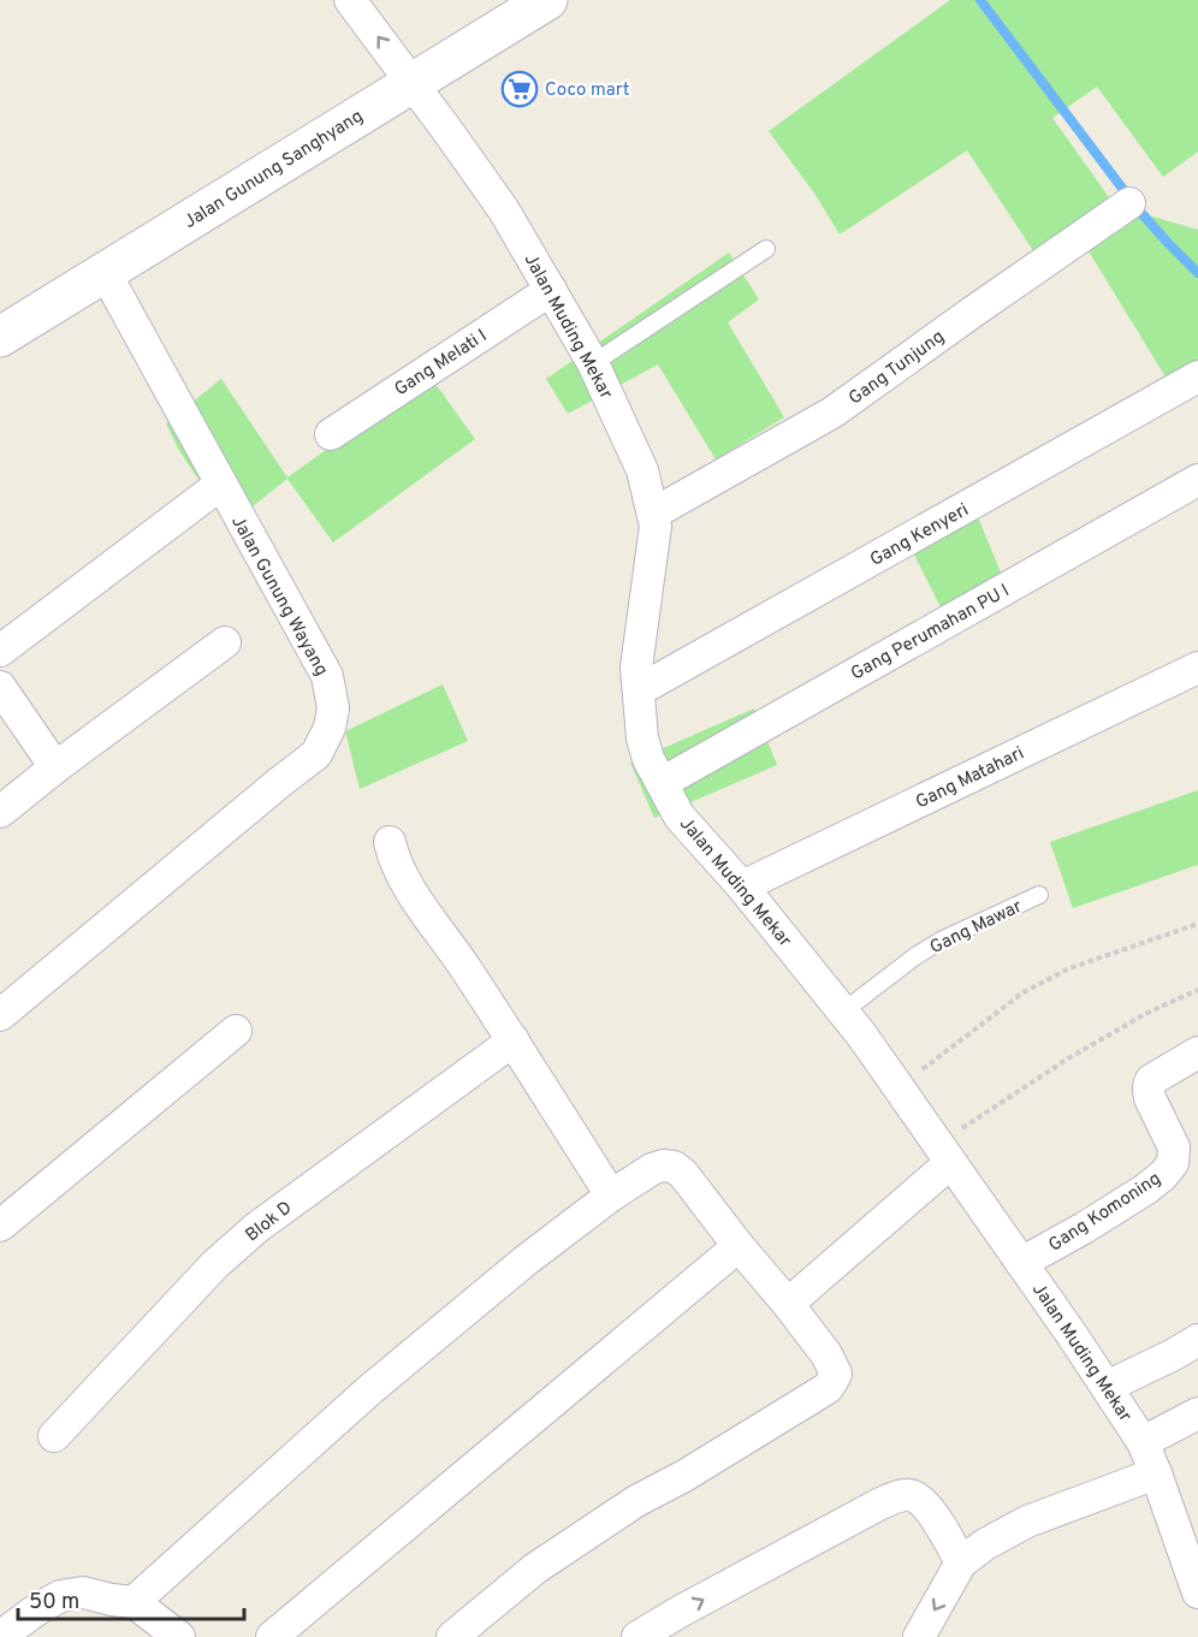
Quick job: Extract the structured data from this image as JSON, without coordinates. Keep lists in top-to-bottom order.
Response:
{
  "streets": {
    "main road": ["Jalan Gunung Sanghyang"],
    "street": [
      "Jalan Muding Mekar",
      "Gang Melati I",
      "Gang Tunjung",
      "Gang Kenyeri",
      "Jalan Gunung Wayang",
      "Gang Perumahan PU I",
      "Gang Matahari",
      "Gang Komoning",
      "Blok D"
    ],
    "lane": ["Gang Mawar"]
  },
  "crossings": [
    ["Jalan Gunung Sanghyang", "Jalan Muding Mekar"],
    ["Jalan Gunung Sanghyang", "Jalan Gunung Wayang"],
    ["Jalan Muding Mekar", "Gang Melati I"],
    ["Jalan Muding Mekar", "Gang Tunjung"],
    ["Jalan Muding Mekar", "Gang Kenyeri"],
    ["Jalan Muding Mekar", "Gang Perumahan PU I"],
    ["Jalan Muding Mekar", "Gang Matahari"],
    ["Jalan Muding Mekar", "Gang Mawar"],
    ["Jalan Muding Mekar", "Gang Komoning"]
  ],
  "places": {
    "supermarket": ["Coco mart"]
  },
  "scale_bar": "50 m"
}
